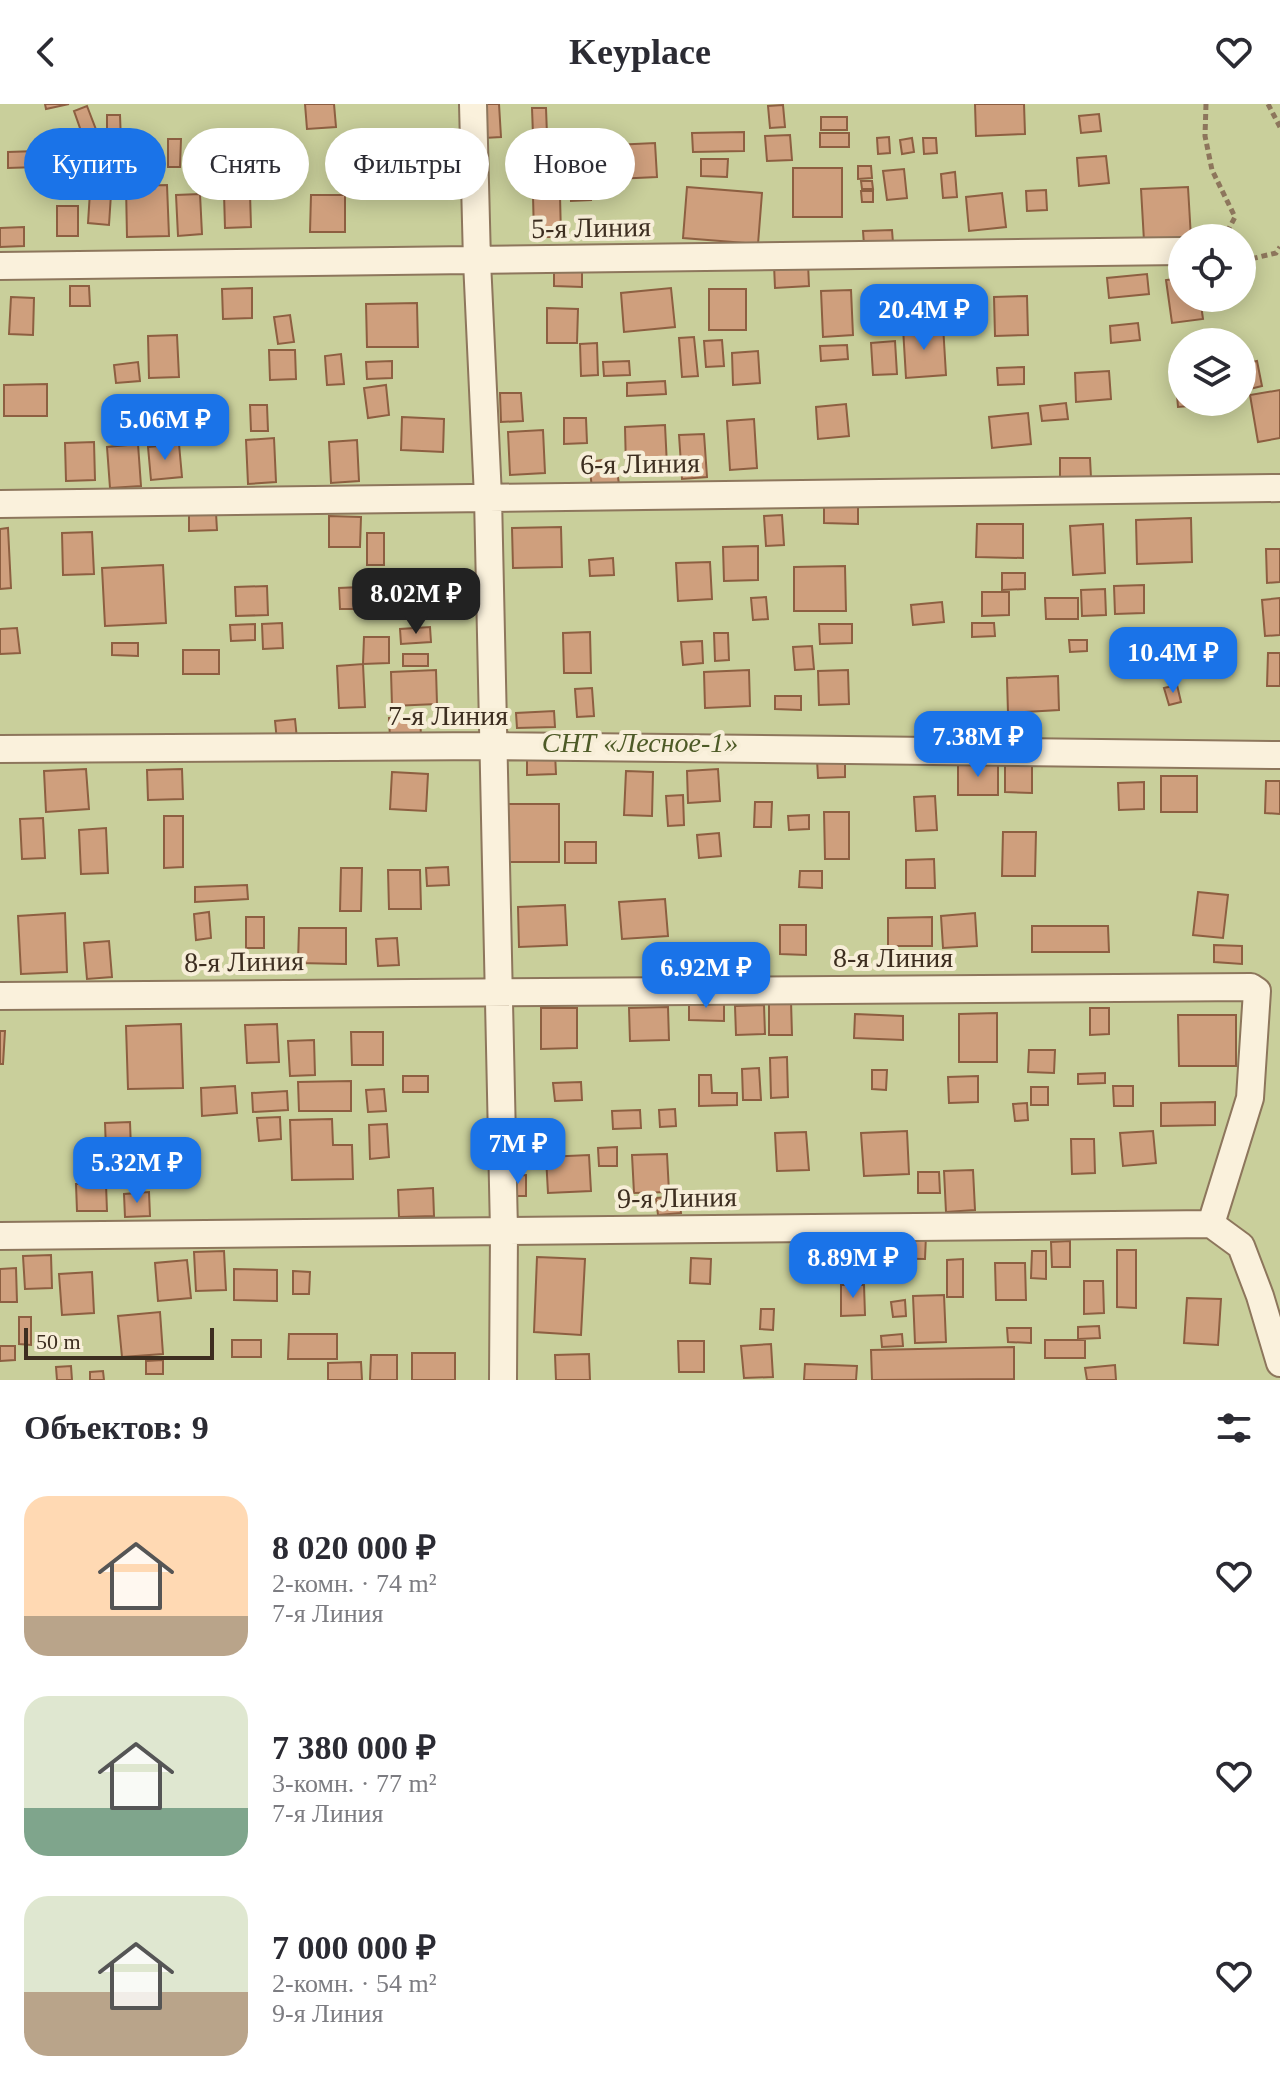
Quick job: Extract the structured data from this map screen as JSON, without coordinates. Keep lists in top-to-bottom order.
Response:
{
  "streets": {
    "street": [
      "5-я Линия",
      "6-я Линия",
      "7-я Линия",
      "8-я Линия",
      "9-я Линия"
    ]
  },
  "crossings": [
    ["8-я Линия", "9-я Линия"]
  ],
  "parks": ["СНТ «Лесное-1»"],
  "scale_bar": "50 m",
  "page": {
    "header": "Keyplace",
    "chip": [
      "Купить",
      "Снять",
      "Фильтры",
      "Новое"
    ],
    "price": [
      "20.4M ₽",
      "5.06M ₽",
      "8.02M ₽",
      "10.4M ₽",
      "7.38M ₽",
      "6.92M ₽",
      "7M ₽",
      "5.32M ₽",
      "8.89M ₽"
    ],
    "scale": "50 m",
    "heading": "Объектов: 9",
    "list": [
      {
        "name": "8 020 000 ₽",
        "note": "2-комн. · 74 m² · 7-я Линия"
      },
      {
        "name": "7 380 000 ₽",
        "note": "3-комн. · 77 m² · 7-я Линия"
      },
      {
        "name": "7 000 000 ₽",
        "note": "2-комн. · 54 m² · 9-я Линия"
      }
    ]
  }
}
